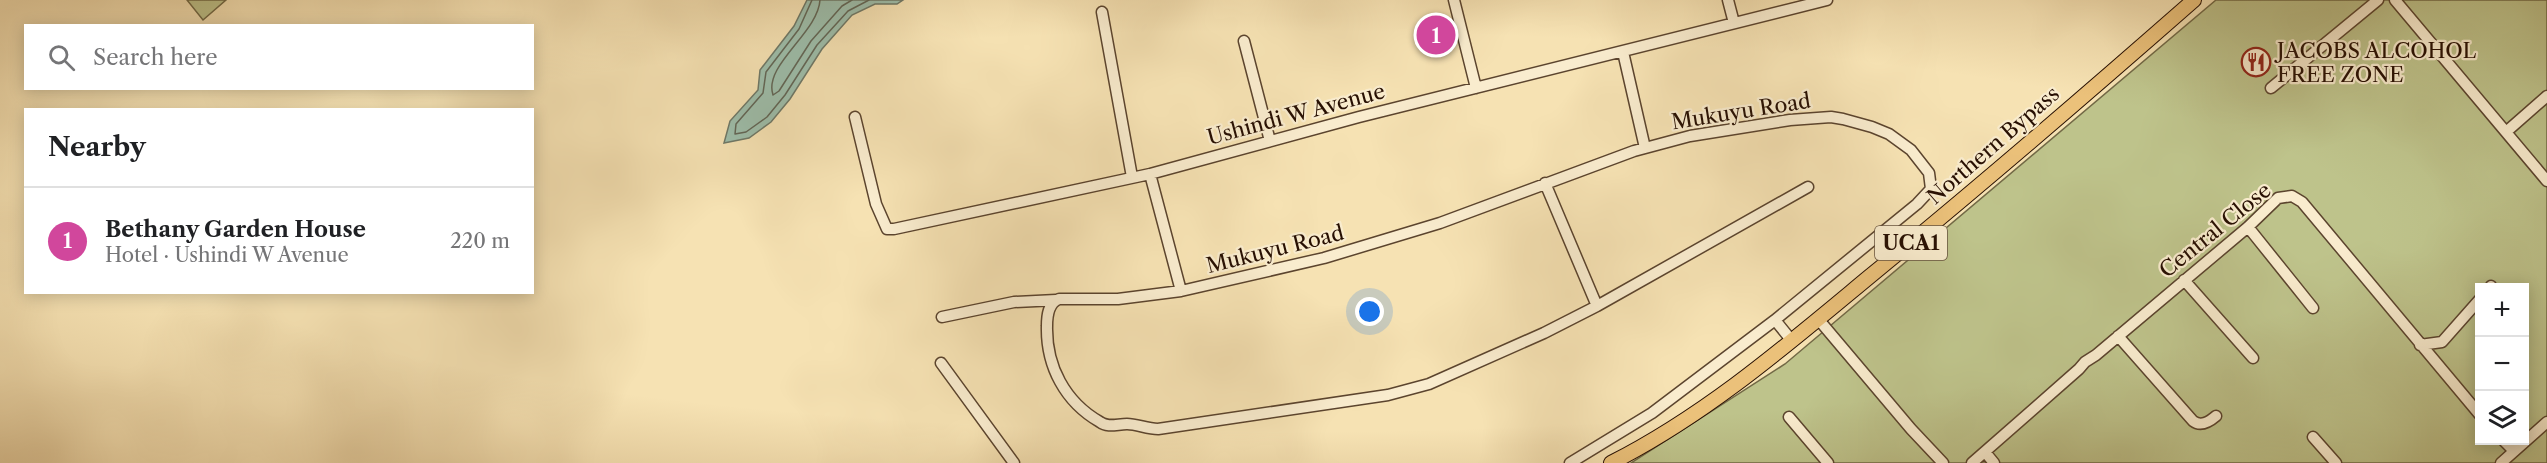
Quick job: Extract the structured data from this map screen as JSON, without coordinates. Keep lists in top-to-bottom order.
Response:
{
  "streets": {
    "main road": ["Northern Bypass", "UCA1"],
    "street": ["Mukuyu Road", "Ushindi W Avenue", "Central Close"]
  },
  "places": {
    "restaurant": ["JACOBS ALCOHOL FREE ZONE"]
  },
  "page": {
    "pins": "1",
    "search": "Search here",
    "heading": "Nearby",
    "list": [
      {
        "mark": "1",
        "name": "Bethany Garden House",
        "note": "Hotel · Ushindi W Avenue",
        "value": "220 m"
      }
    ],
    "map_buttons": ["+", "−"]
  }
}
